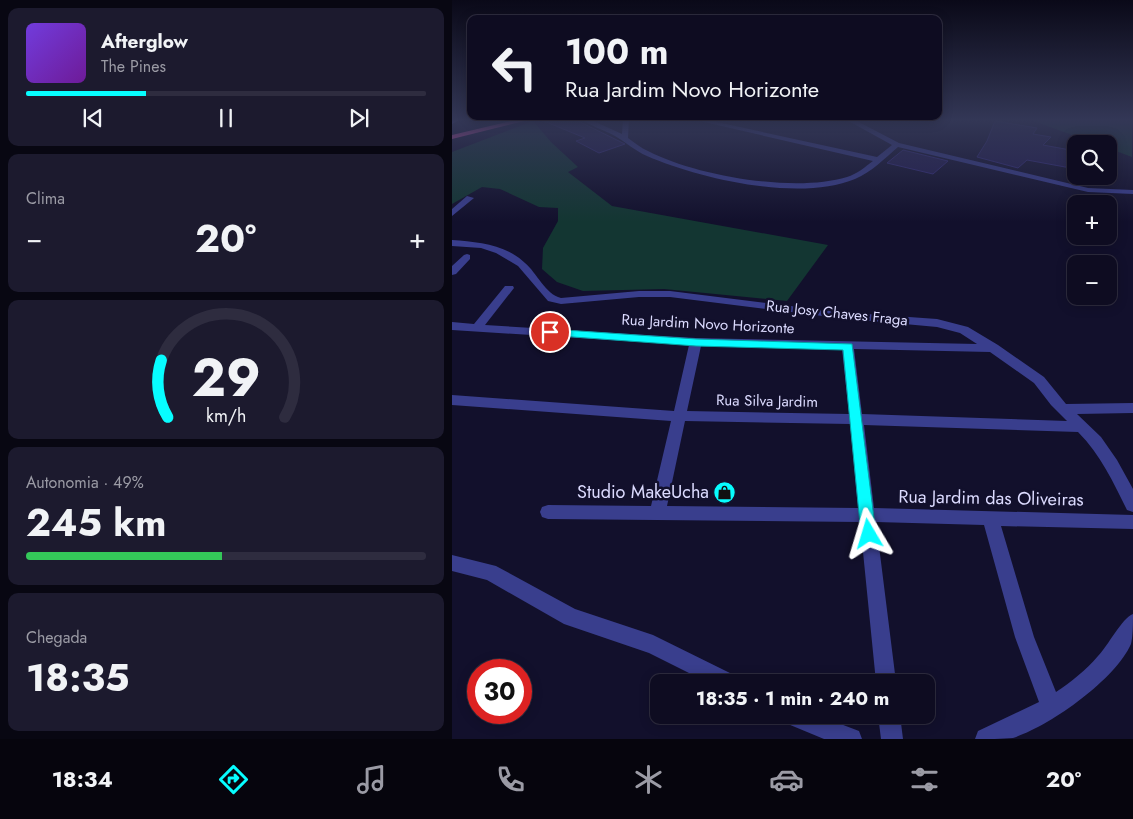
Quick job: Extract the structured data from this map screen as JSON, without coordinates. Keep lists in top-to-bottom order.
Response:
{
  "streets": {
    "street": [
      "Rua Josy Chaves Fraga",
      "Rua Jardim Novo Horizonte",
      "Rua Silva Jardim",
      "Rua Jardim das Oliveiras"
    ]
  },
  "crossings": [
    ["Rua Josy Chaves Fraga", "Rua Jardim Novo Horizonte"],
    ["Rua Josy Chaves Fraga", "Rua Silva Jardim"]
  ],
  "places": {
    "shop": ["Studio MakeUcha"]
  },
  "page": {
    "turn": ["100 m", "Rua Jardim Novo Horizonte"],
    "song": ["Afterglow", "The Pines"],
    "map_buttons": ["+", "−"],
    "tile": [
      "Clima",
      ["Autonomia · 49%", "245 km"],
      ["Chegada", "18:35"]
    ],
    "heat": ["−", "20°", "+"],
    "limit": "30",
    "trip": "18:35 · 1 min · 240 m",
    "tabs": ["18:34", "20°"],
    "gauge": ["29", "km/h"]
  }
}
